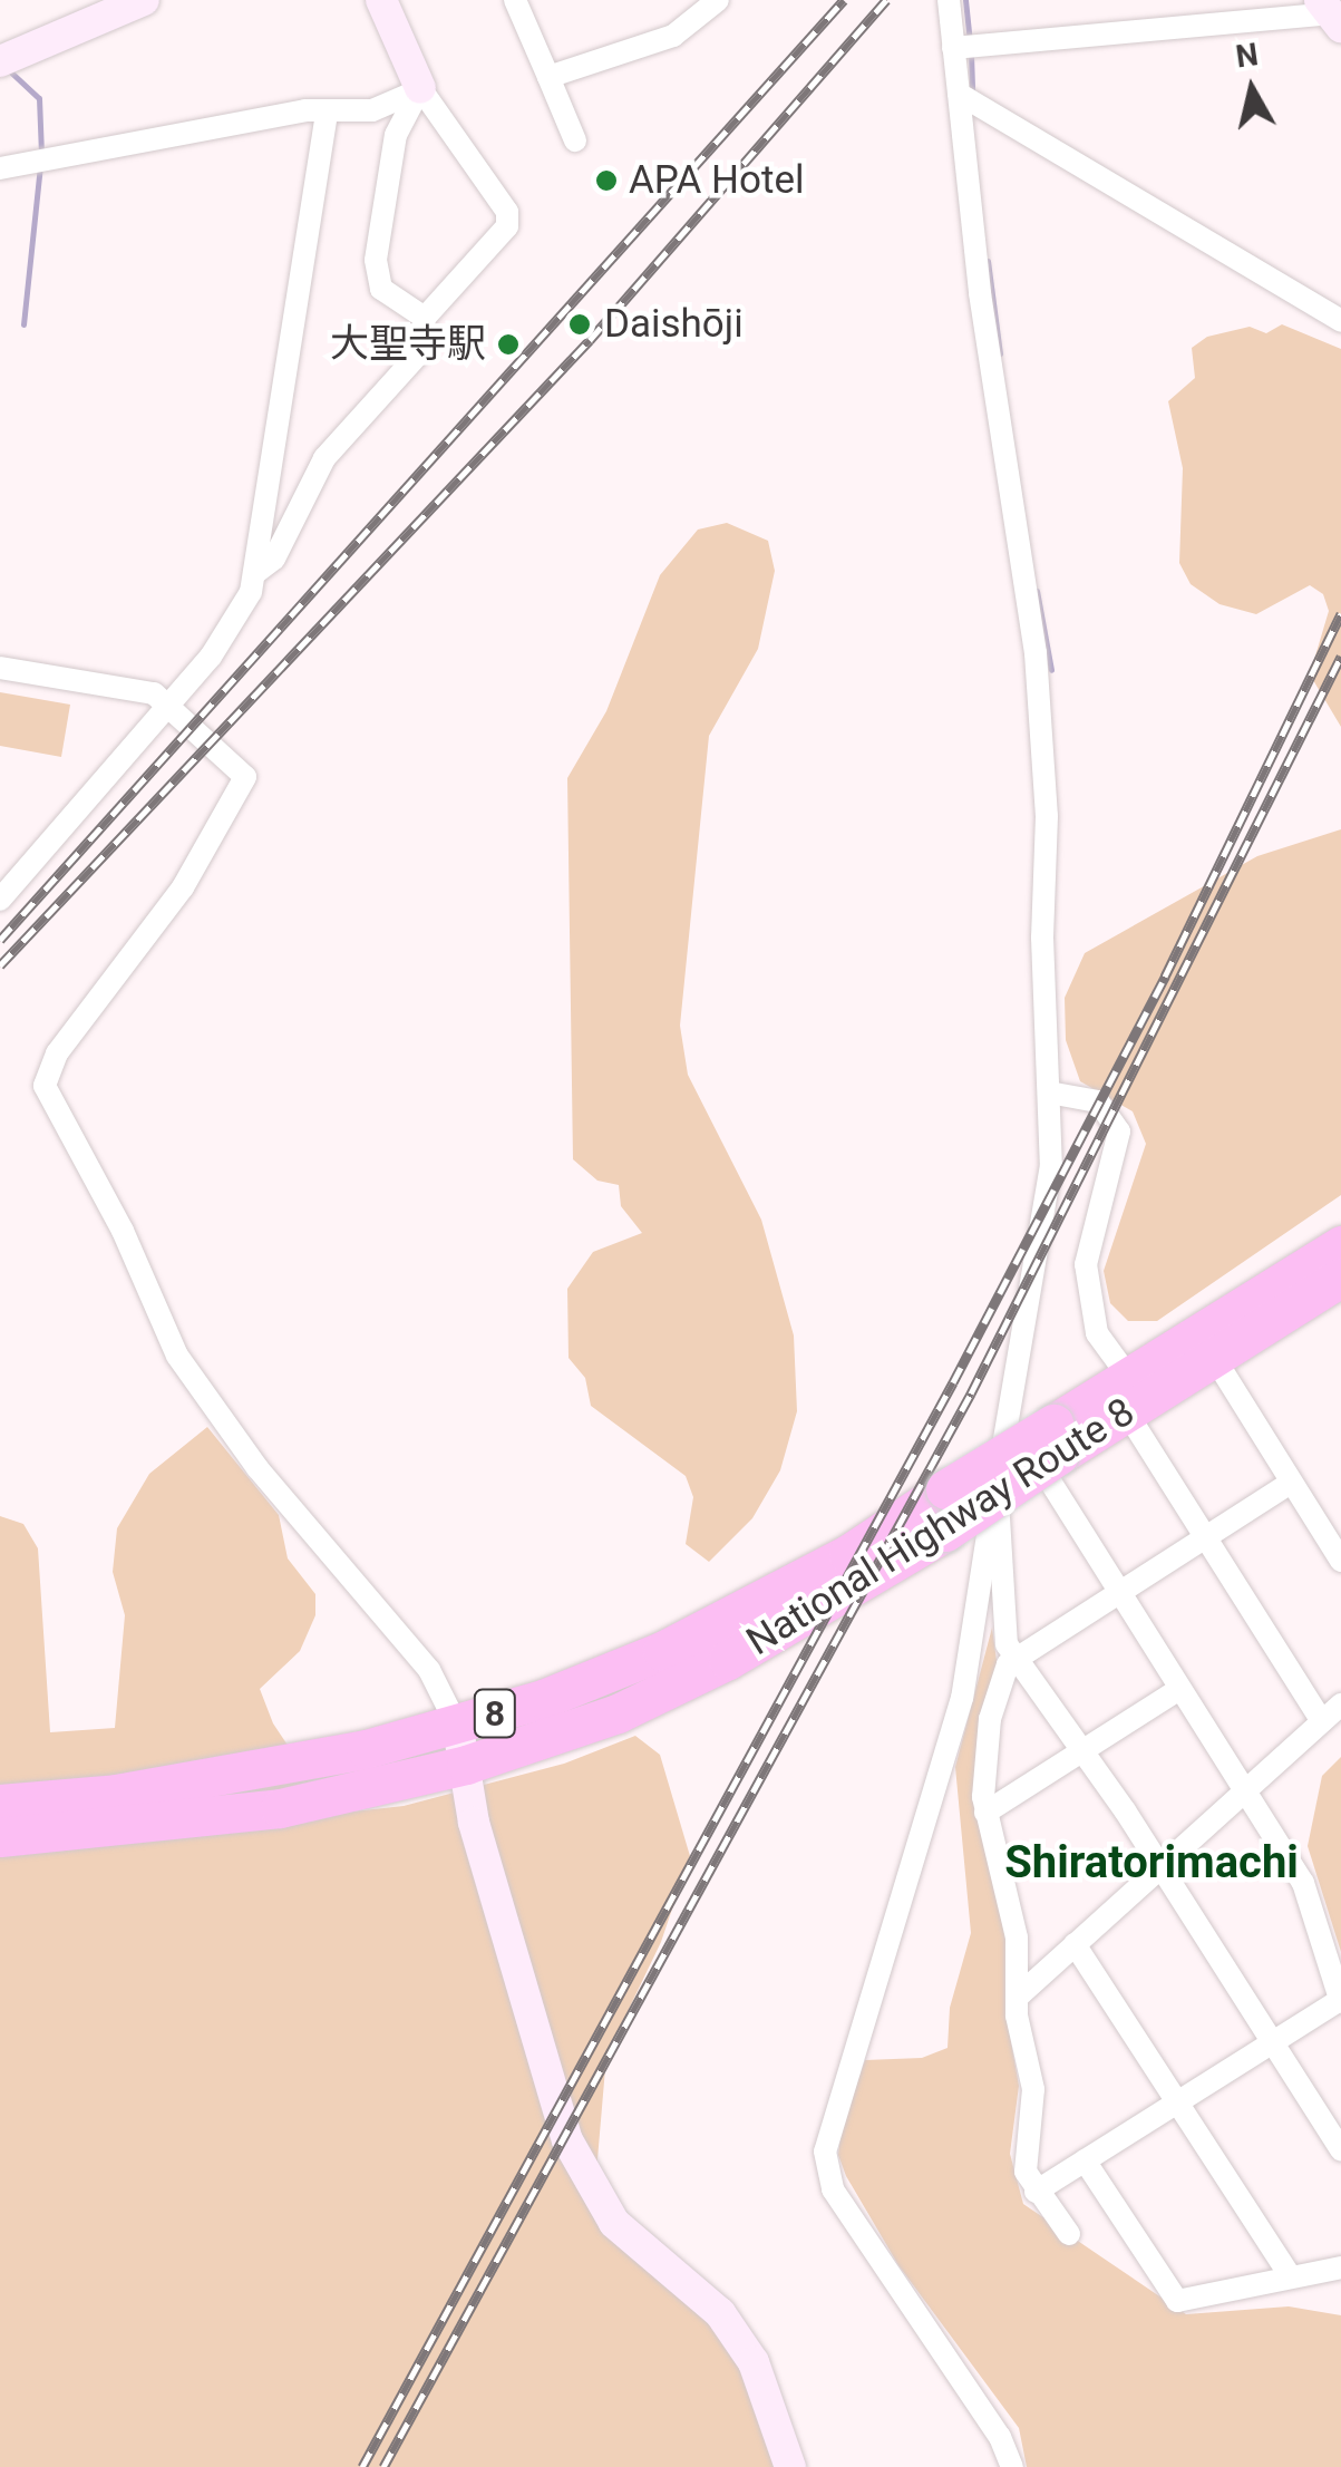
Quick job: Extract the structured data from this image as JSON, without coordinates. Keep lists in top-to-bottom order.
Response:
{
  "streets": {
    "highway": ["National Highway Route 8", "8"]
  },
  "districts": ["Shiratorimachi"],
  "places": ["APA Hotel", "Daishōji", "大聖寺駅"],
  "north": "top"
}
